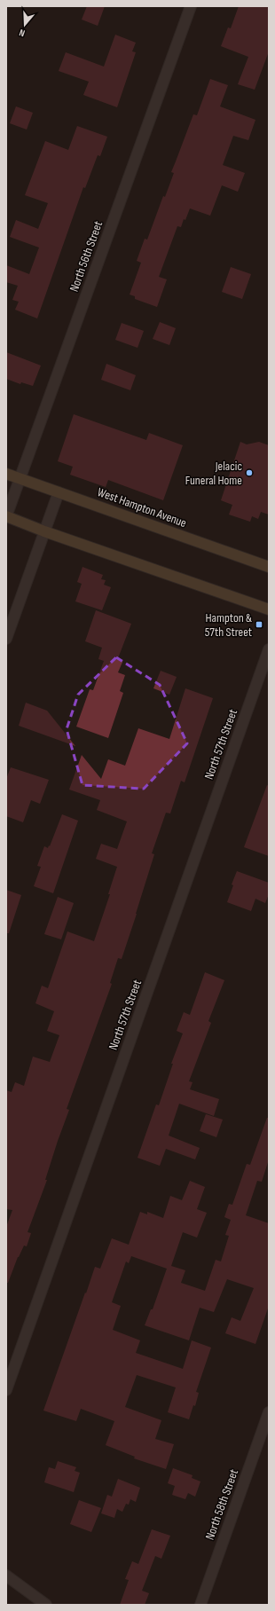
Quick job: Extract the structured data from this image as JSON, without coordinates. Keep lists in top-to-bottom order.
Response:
{
  "streets": {
    "main road": ["West Hampton Avenue"],
    "street": ["North 56th Street", "North 57th Street", "North 58th Street"]
  },
  "crossings": [
    ["North 56th Street", "West Hampton Avenue"]
  ],
  "places": {
    "other": ["Jelacic Funeral Home"],
    "transit": ["Hampton & 57th Street"]
  },
  "north": "bottom"
}
